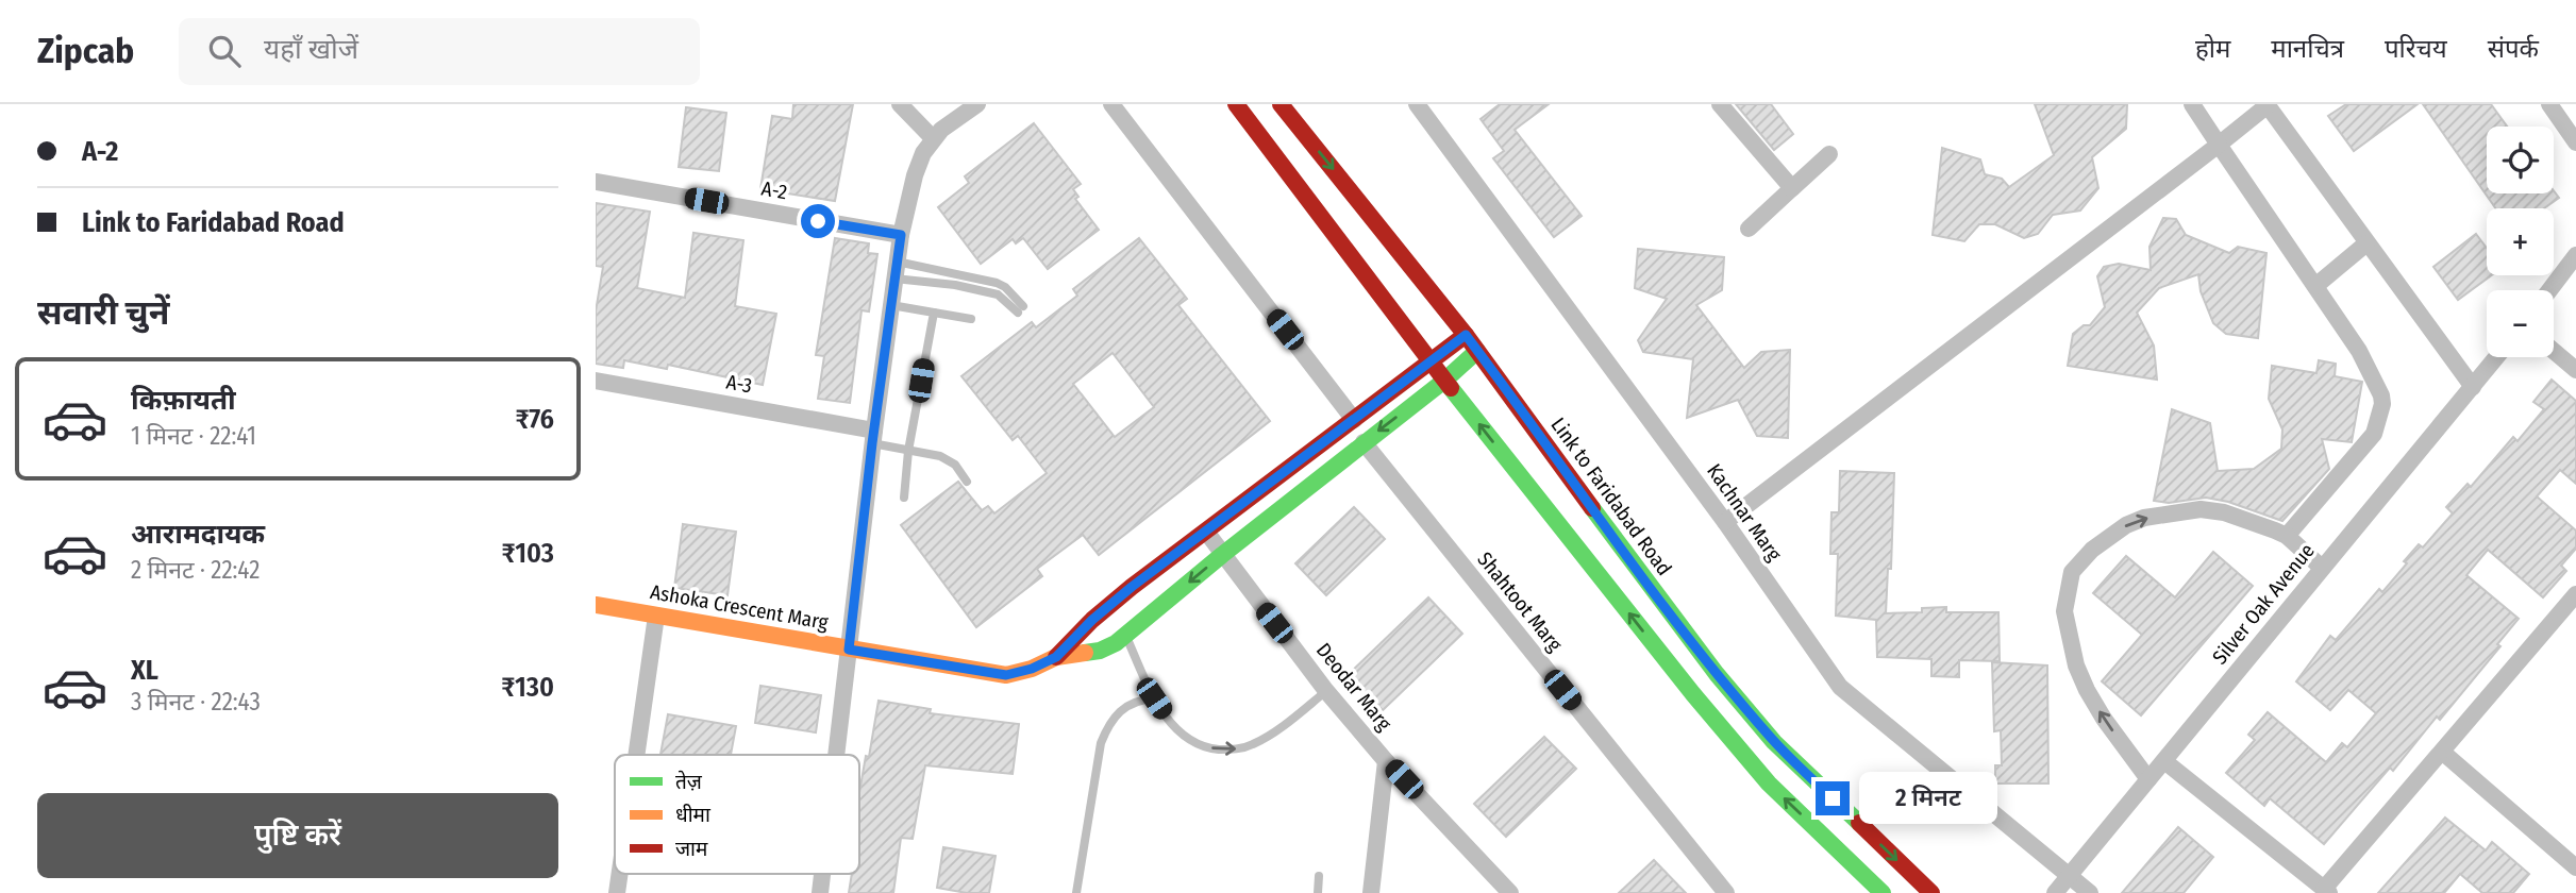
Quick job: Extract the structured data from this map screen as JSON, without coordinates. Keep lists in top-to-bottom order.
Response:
{
  "streets": {
    "main road": ["Link to Faridabad Road", "Ashoka Crescent Marg"],
    "street": [
      "A-2",
      "A-3",
      "Kachnar Marg",
      "Shahtoot Marg",
      "Silver Oak Avenue",
      "Deodar Marg"
    ]
  },
  "crossings": [
    ["Link to Faridabad Road", "Ashoka Crescent Marg"],
    ["Kachnar Marg", "Silver Oak Avenue"],
    ["Shahtoot Marg", "Ashoka Crescent Marg"],
    ["Ashoka Crescent Marg", "Deodar Marg"]
  ],
  "legend": ["तेज़", "धीमा", "जाम"],
  "page": {
    "header": "Zipcab",
    "search": "यहाँ खोजें",
    "nav": [
      "होम",
      "मानचित्र",
      "परिचय",
      "संपर्क"
    ],
    "banner": ["A-2", "Link to Faridabad Road"],
    "map_buttons": ["+", "−"],
    "heading": "सवारी चुनें",
    "list": [
      {
        "name": "किफ़ायती",
        "note": "1 मिनट · 22:41",
        "value": "₹76"
      },
      {
        "name": "आरामदायक",
        "note": "2 मिनट · 22:42",
        "value": "₹103"
      },
      {
        "name": "XL",
        "note": "3 मिनट · 22:43",
        "value": "₹130"
      }
    ],
    "bubble": "2 मिनट",
    "buttons": "पुष्टि करें"
  }
}
